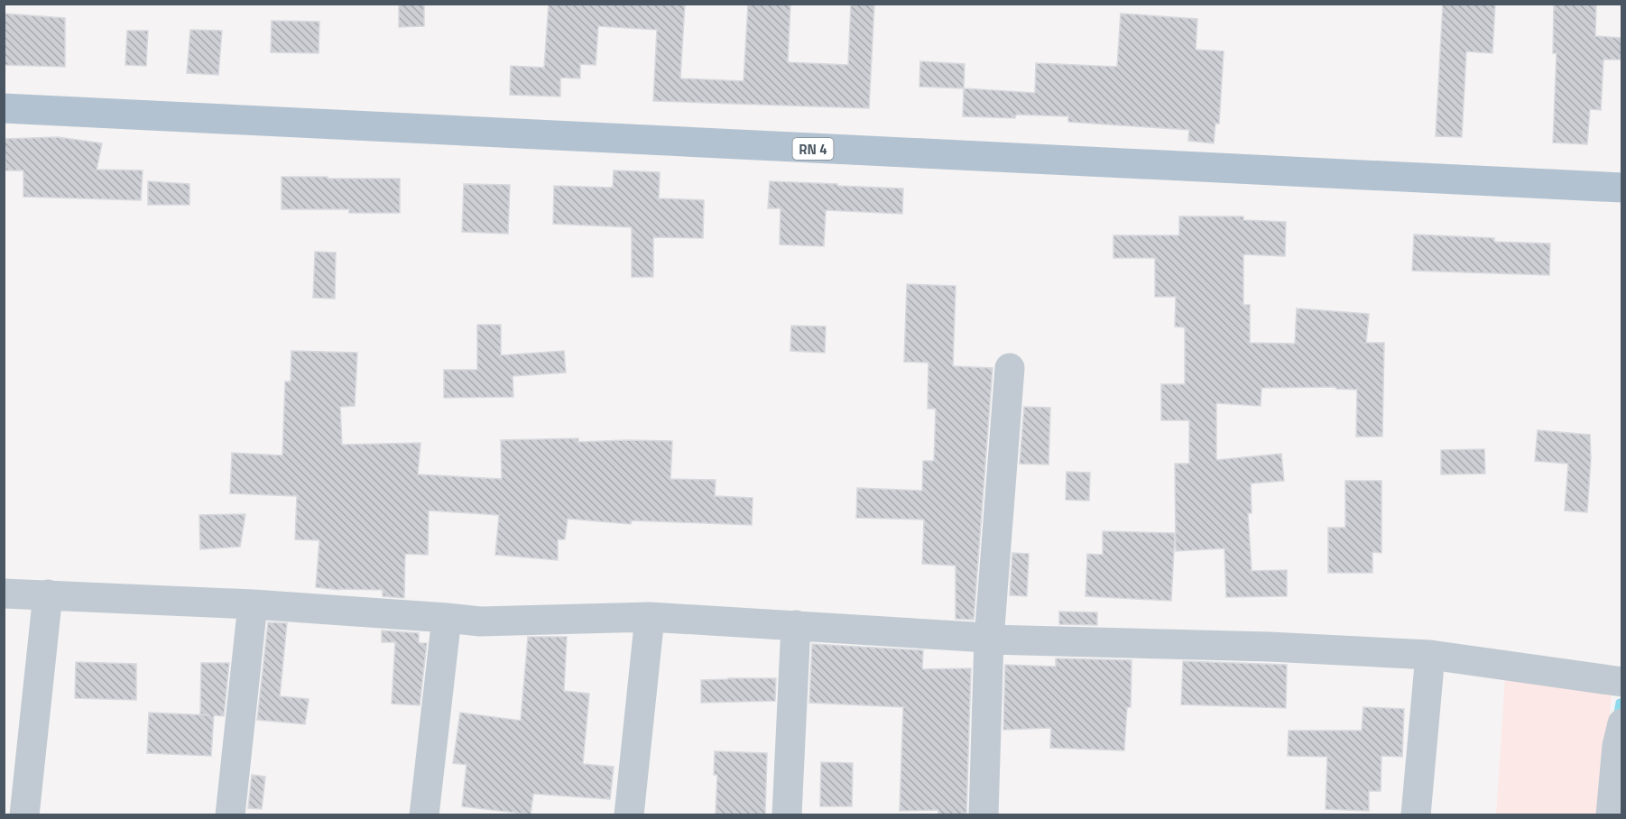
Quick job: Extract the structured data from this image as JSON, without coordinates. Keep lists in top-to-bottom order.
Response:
{
  "streets": {
    "main road": ["RN 4"]
  }
}
